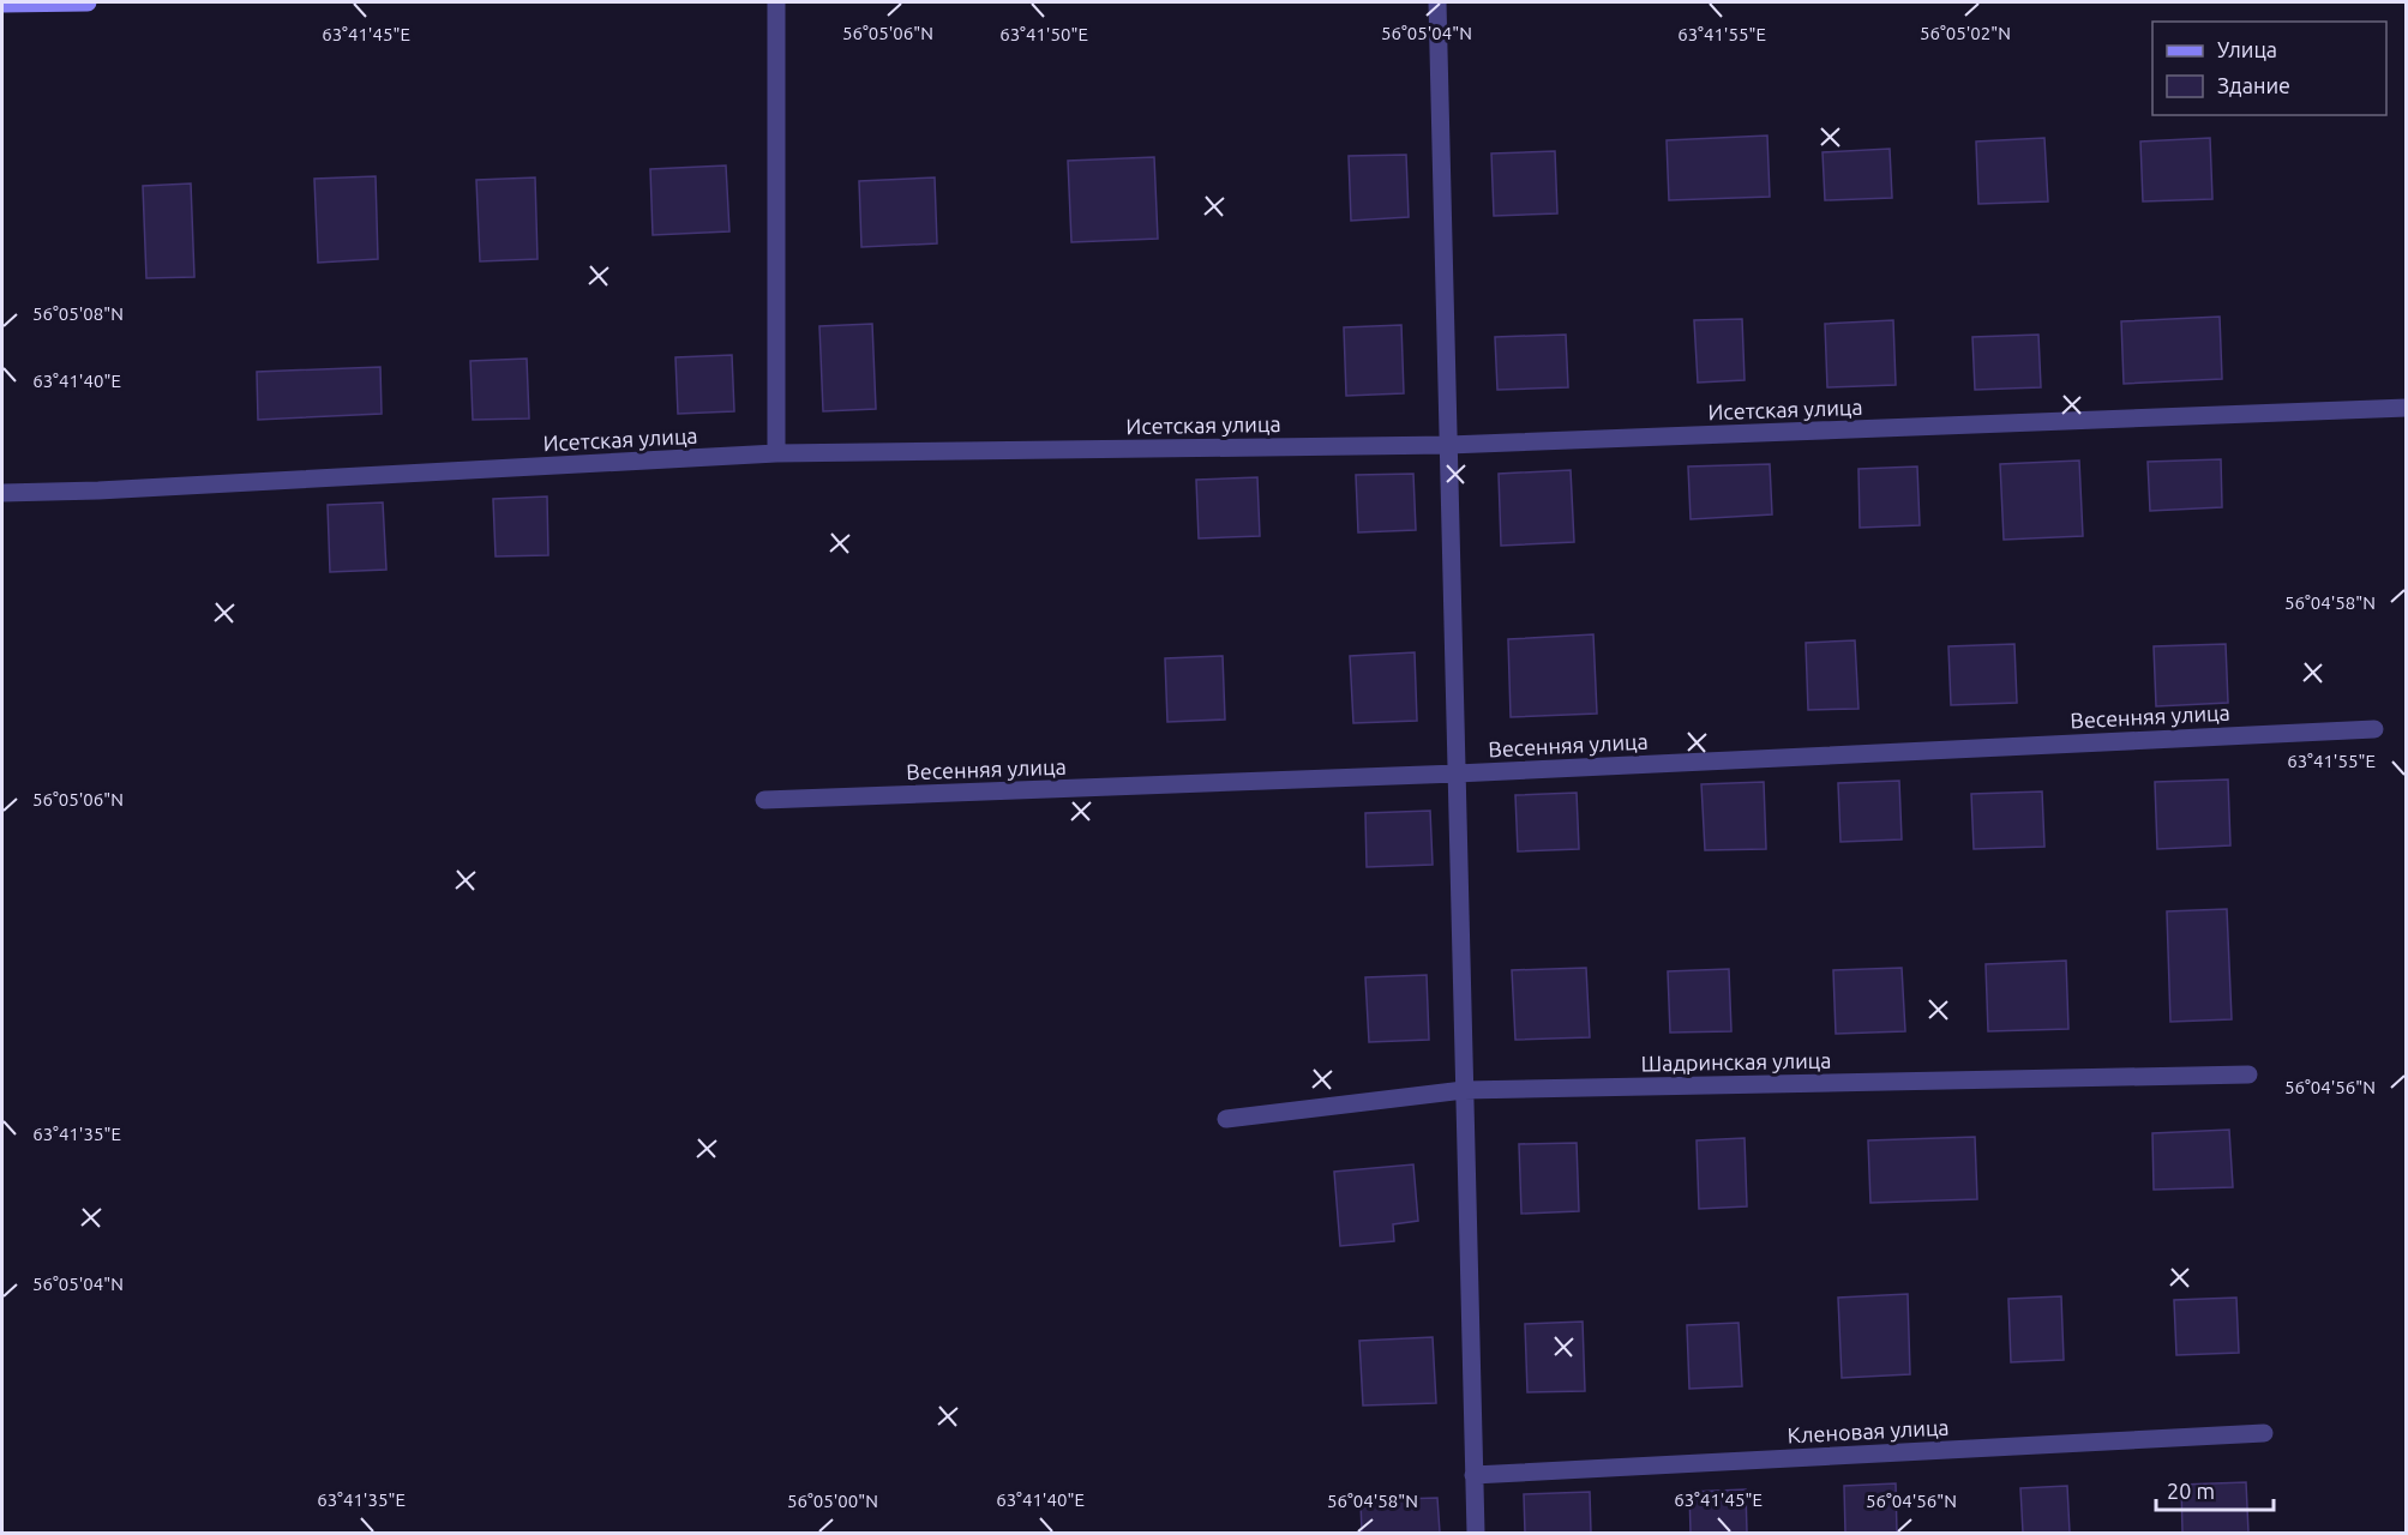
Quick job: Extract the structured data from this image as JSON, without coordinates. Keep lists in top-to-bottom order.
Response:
{
  "streets": {
    "street": [
      "Исетская улица",
      "Весенняя улица",
      "Шадринская улица",
      "Кленовая улица"
    ]
  },
  "legend": ["Улица", "Здание"],
  "scale_bar": "20 m",
  "coordinates": [
    "56°05'06\"N",
    "56°05'02\"N",
    "56°05'04\"N",
    "63°41'50\"E",
    "63°41'55\"E",
    "63°41'45\"E",
    "56°05'08\"N",
    "63°41'40\"E",
    "56°04'58\"N",
    "56°04'56\"N",
    "63°41'35\"E",
    "56°05'00\"N"
  ]
}
